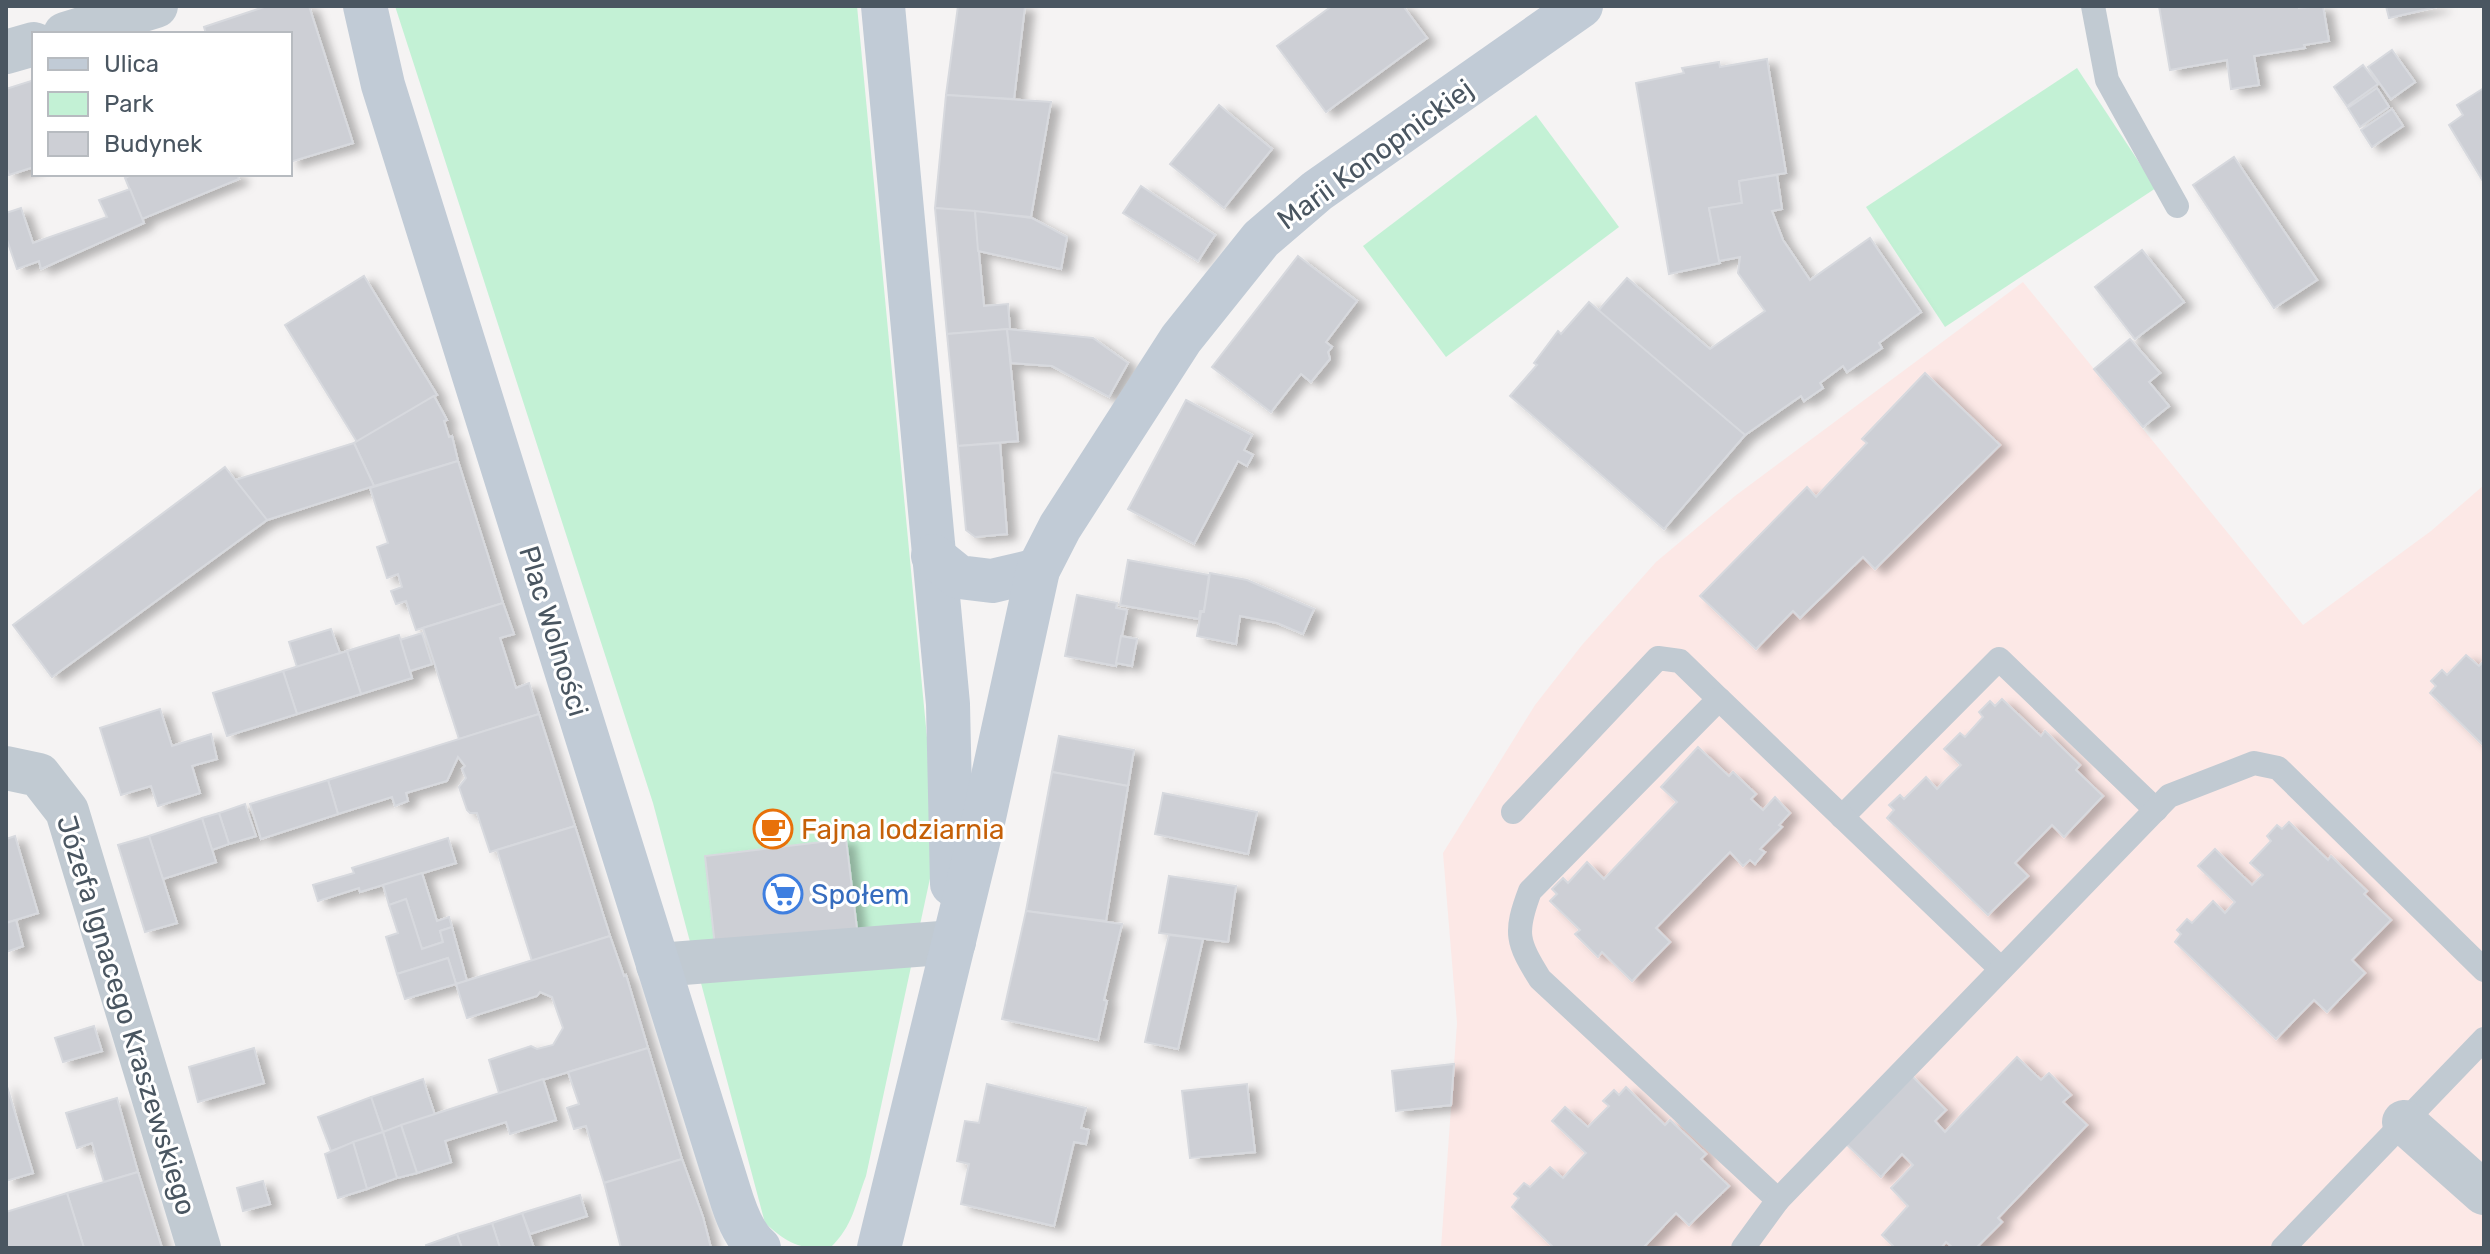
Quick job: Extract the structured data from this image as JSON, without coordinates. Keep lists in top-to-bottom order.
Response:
{
  "streets": {
    "street": ["Marii Konopnickiej", "Plac Wolności", "Józefa Ignacego Kraszewskiego"]
  },
  "places": {
    "cafe": ["Fajna lodziarnia"],
    "supermarket": ["Społem"]
  },
  "legend": ["Ulica", "Park", "Budynek"]
}
